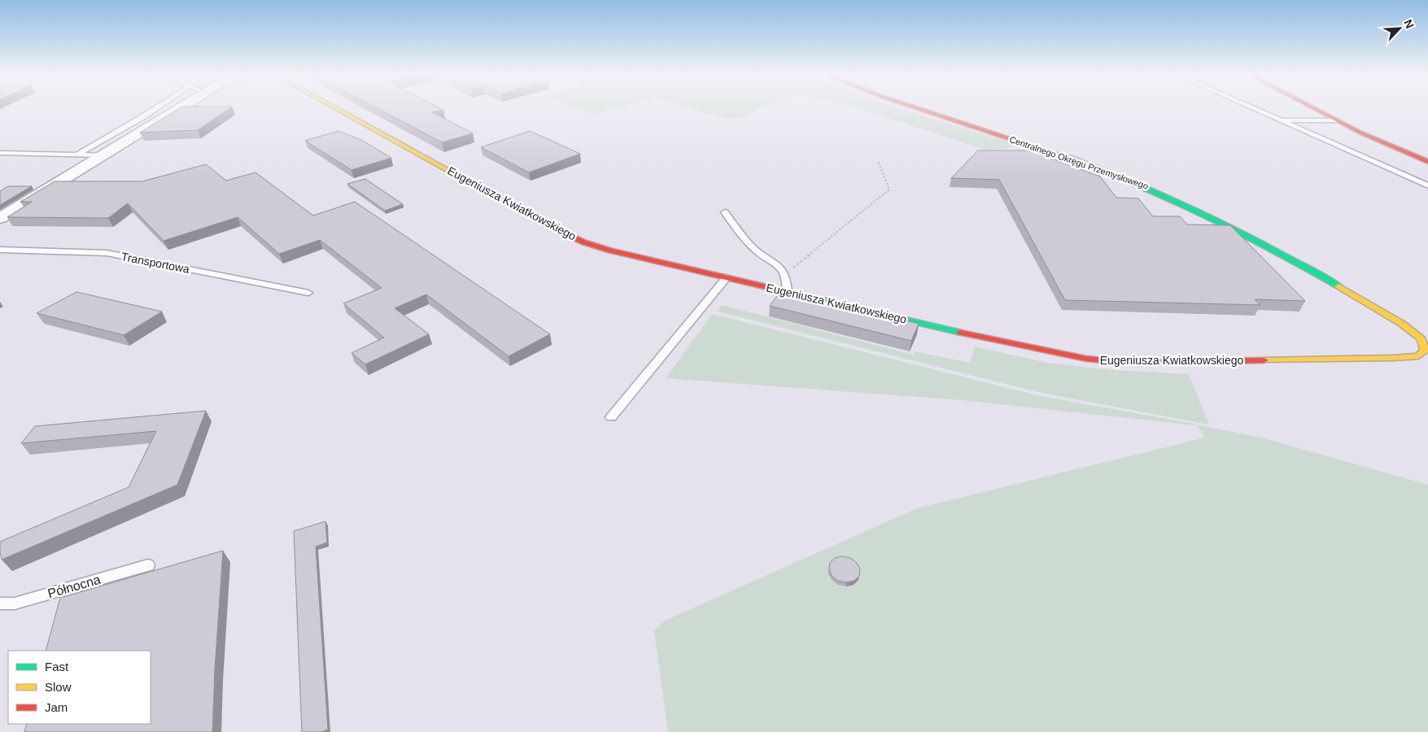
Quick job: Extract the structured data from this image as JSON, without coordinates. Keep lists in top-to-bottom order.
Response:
{
  "streets": {
    "street": ["Centralnego Okręgu Przemysłowego", "Eugeniusza Kwiatkowskiego"],
    "lane": ["Transportowa", "Północna"]
  },
  "legend": ["Fast", "Slow", "Jam"],
  "north": "top right"
}
